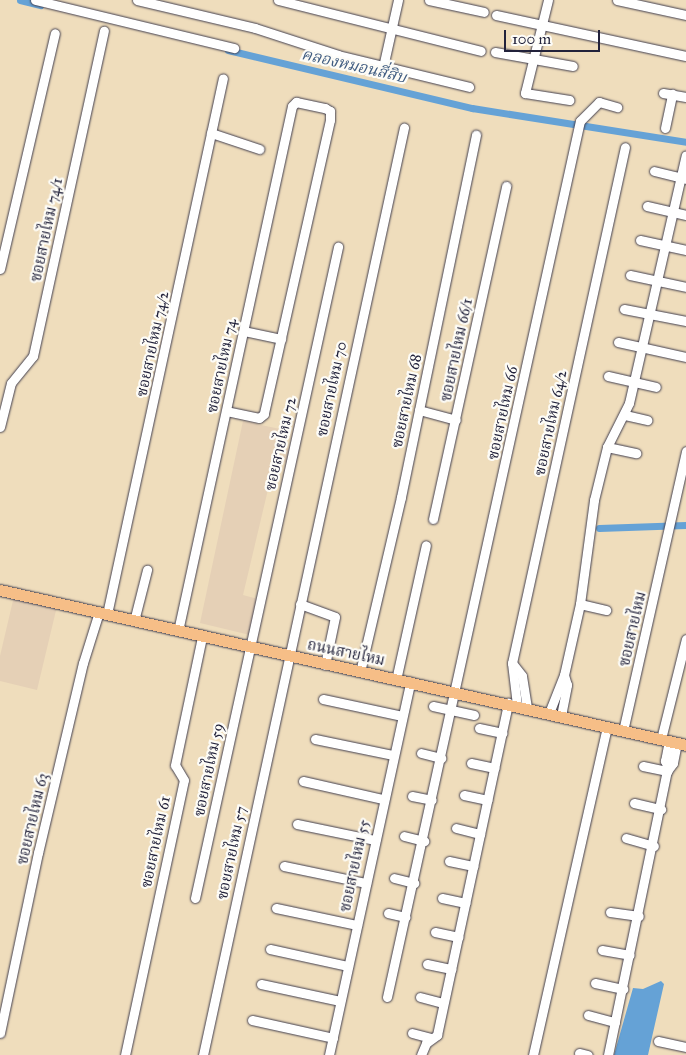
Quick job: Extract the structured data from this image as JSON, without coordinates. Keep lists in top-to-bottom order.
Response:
{
  "streets": {
    "main road": ["ถนนสายไหม"],
    "street": [
      "ซอยสายไหม 74/1",
      "ซอยสายไหม 74/2",
      "ซอยสายไหม 66/1",
      "ซอยสายไหม 74",
      "ซอยสายไหม 70",
      "ซอยสายไหม 68",
      "ซอยสายไหม 66",
      "ซอยสายไหม 64/2",
      "ซอยสายไหม 72",
      "ซอยสายไหม",
      "ซอยสายไหม 59",
      "ซอยสายไหม 63",
      "ซอยสายไหม 61",
      "ซอยสายไหม 57",
      "ซอยสายไหม 55"
    ]
  },
  "crossings": [
    ["ซอยสายไหม 74/2", "ถนนสายไหม"],
    ["ซอยสายไหม 74/2", "ซอยสายไหม 63"],
    ["ซอยสายไหม 74", "ถนนสายไหม"],
    ["ซอยสายไหม 70", "ถนนสายไหม"],
    ["ซอยสายไหม 70", "ซอยสายไหม 57"],
    ["ซอยสายไหม 68", "ถนนสายไหม"],
    ["ซอยสายไหม 66", "ถนนสายไหม"],
    ["ซอยสายไหม 64/2", "ถนนสายไหม"],
    ["ซอยสายไหม 72", "ถนนสายไหม"],
    ["ซอยสายไหม 72", "ซอยสายไหม 59"],
    ["ซอยสายไหม", "ถนนสายไหม"],
    ["ถนนสายไหม", "ซอยสายไหม 59"],
    ["ถนนสายไหม", "ซอยสายไหม 63"],
    ["ถนนสายไหม", "ซอยสายไหม 61"],
    ["ถนนสายไหม", "ซอยสายไหม 57"],
    ["ถนนสายไหม", "ซอยสายไหม 55"]
  ],
  "water": ["คลองหมอนสี่สิบ"],
  "scale_bar": "100 m"
}
